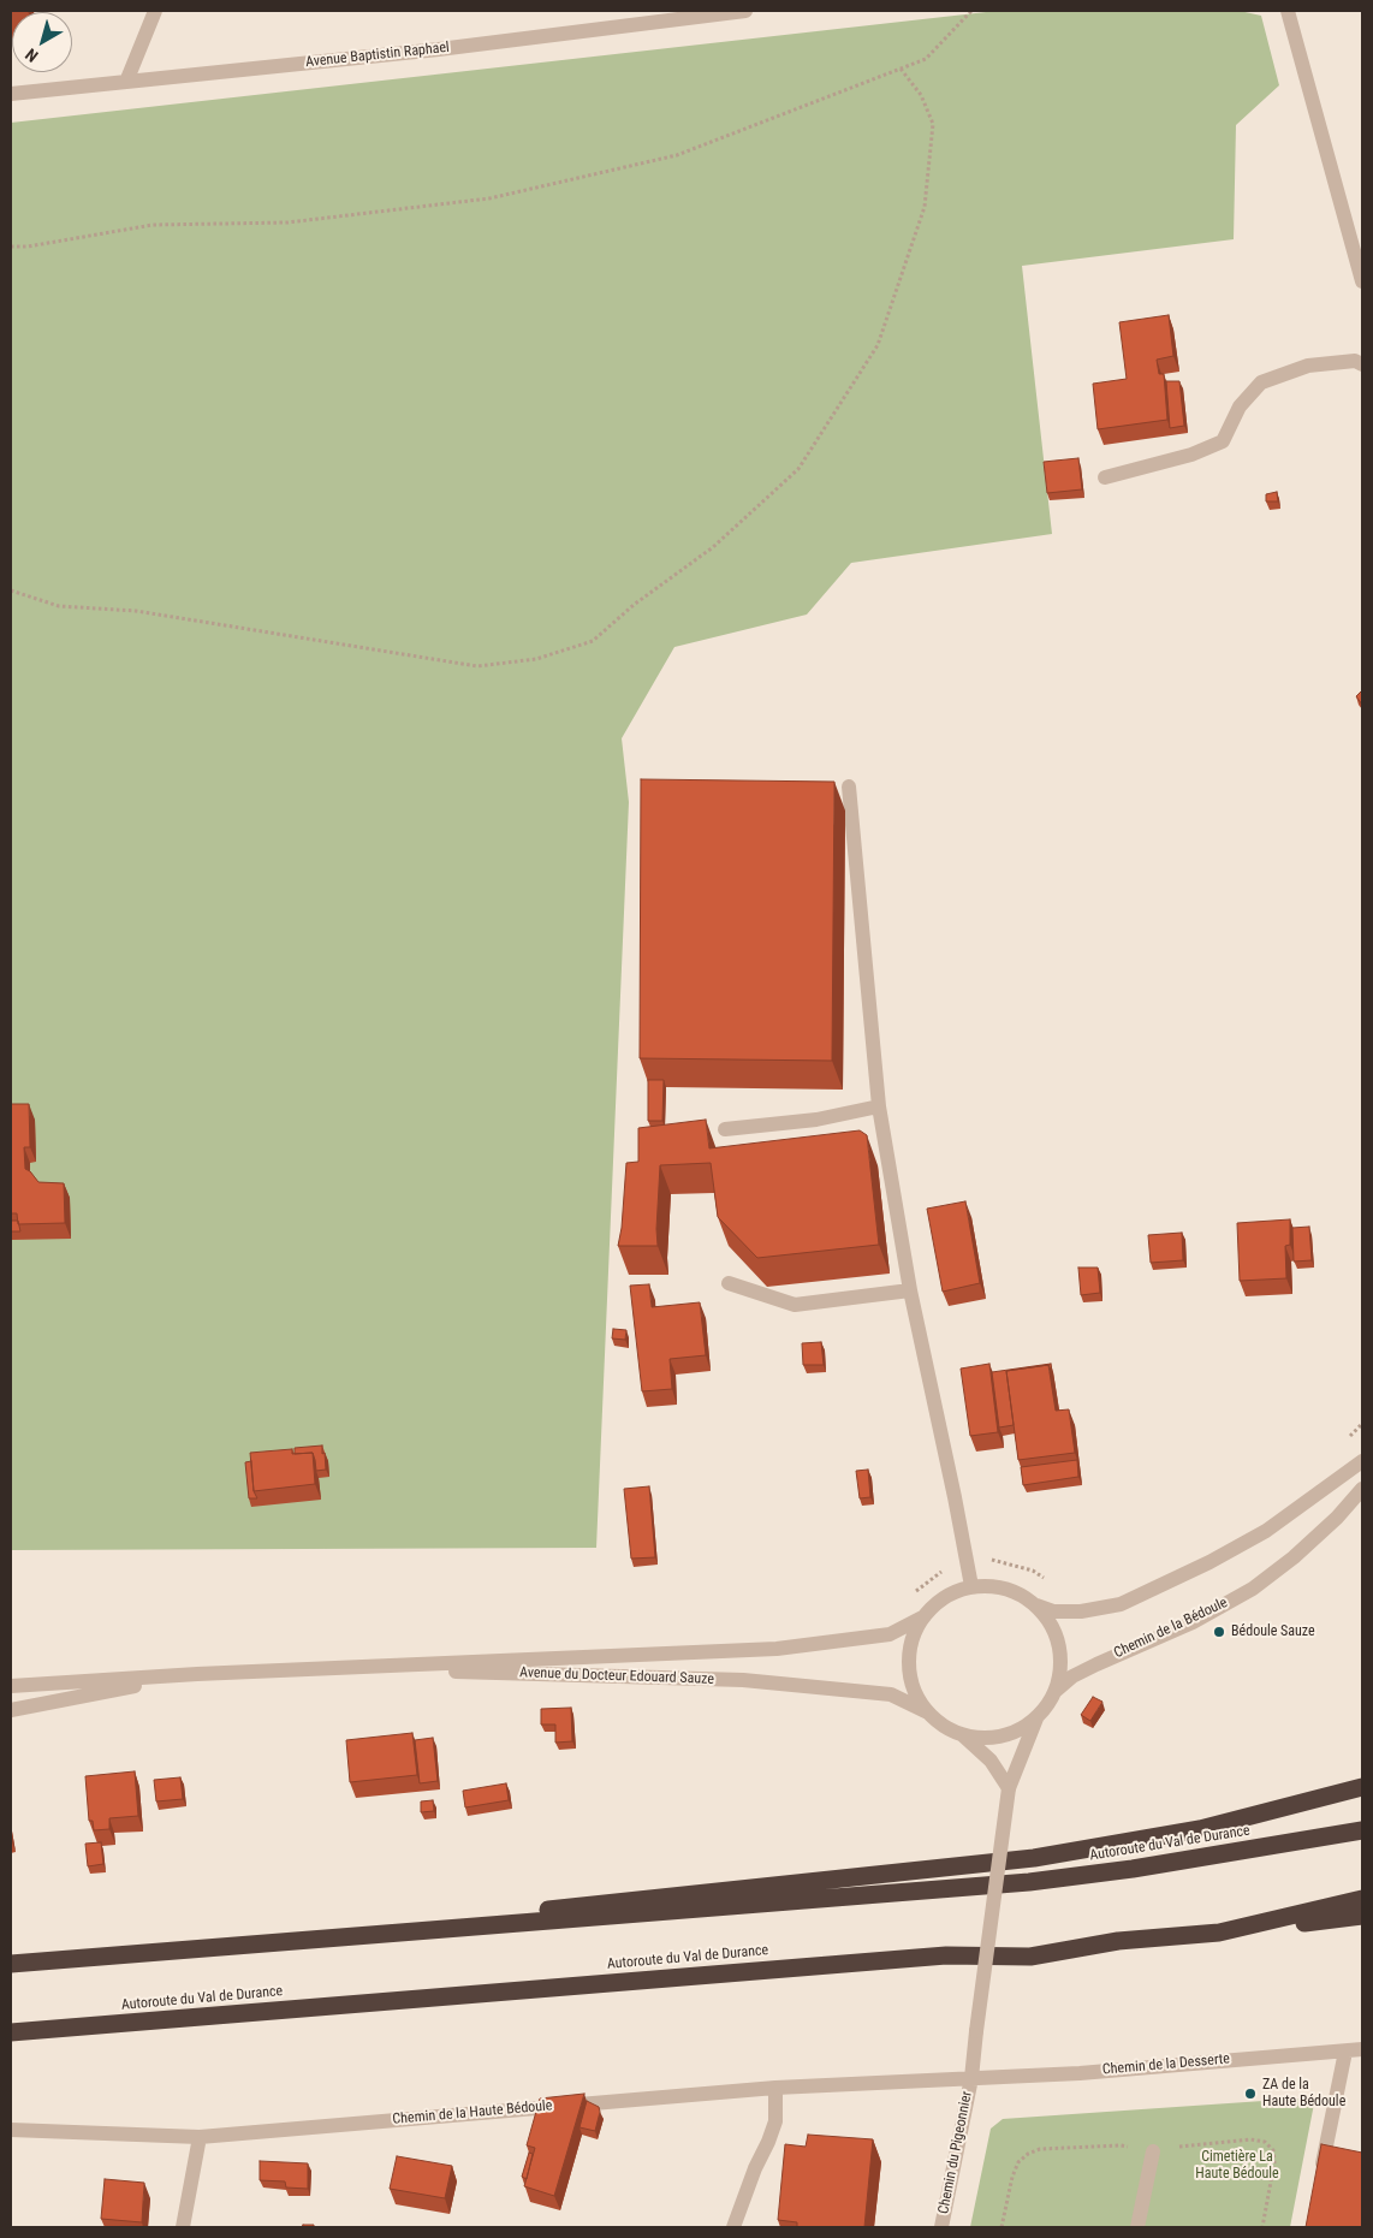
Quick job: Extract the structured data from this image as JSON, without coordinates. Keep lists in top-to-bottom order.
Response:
{
  "streets": {
    "highway": ["Autoroute du Val de Durance"],
    "street": [
      "Avenue Baptistin Raphael",
      "Chemin de la Bédoule",
      "Avenue du Docteur Edouard Sauze",
      "Chemin de la Desserte",
      "Chemin de la Haute Bédoule",
      "Chemin du Pigeonnier"
    ]
  },
  "crossings": [
    ["Chemin de la Bédoule", "Avenue du Docteur Edouard Sauze"],
    ["Chemin de la Bédoule", "Chemin du Pigeonnier"],
    ["Avenue du Docteur Edouard Sauze", "Chemin du Pigeonnier"],
    ["Chemin de la Desserte", "Chemin de la Haute Bédoule"],
    ["Chemin de la Desserte", "Chemin du Pigeonnier"],
    ["Chemin de la Haute Bédoule", "Chemin du Pigeonnier"]
  ],
  "parks": ["Cimetière La Haute Bédoule"],
  "places": ["Bédoule Sauze", "ZA de la Haute Bédoule"],
  "north": "bottom left"
}
